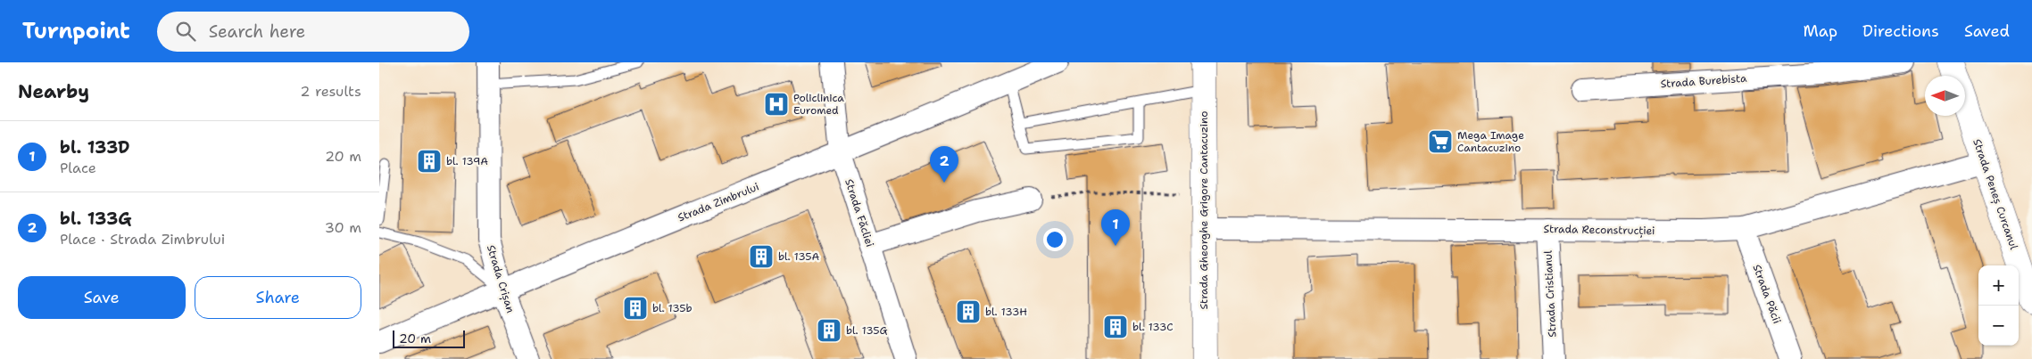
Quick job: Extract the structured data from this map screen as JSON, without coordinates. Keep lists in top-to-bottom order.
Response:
{
  "streets": {
    "main road": ["Strada Peneș Curcanul", "Strada Gheorghe Grigore Cantacuzino"],
    "street": [
      "Strada Burebista",
      "Strada Zimbrului",
      "Strada Făcliei",
      "Strada Reconstrucției",
      "Strada Crișan",
      "Strada Cristianul",
      "Strada Păcii"
    ]
  },
  "crossings": [
    ["Strada Peneș Curcanul", "Strada Reconstrucției"],
    ["Strada Zimbrului", "Strada Făcliei"],
    ["Strada Zimbrului", "Strada Crișan"],
    ["Strada Gheorghe Grigore Cantacuzino", "Strada Reconstrucției"],
    ["Strada Reconstrucției", "Strada Cristianul"],
    ["Strada Reconstrucției", "Strada Păcii"]
  ],
  "places": {
    "hospital": ["Policlinica Euromed"],
    "supermarket": ["Mega Image Cantacuzino"],
    "building": [
      "bl. 139A",
      "bl. 135A",
      "bl. 135b",
      "bl. 133H",
      "bl. 133C",
      "bl. 135G"
    ]
  },
  "scale_bar": "20 m",
  "north": "left",
  "page": {
    "header": "Turnpoint",
    "search": "Search here",
    "nav": ["Map", "Directions", "Saved"],
    "heading": ["Nearby", "2 results"],
    "list": [
      {
        "mark": "1",
        "name": "bl. 133D",
        "note": "Place",
        "value": "20 m"
      },
      {
        "mark": "2",
        "name": "bl. 133G",
        "note": "Place · Strada Zimbrului",
        "value": "30 m"
      }
    ],
    "pins": ["2", "1"],
    "buttons": ["Save", "Share"],
    "map_buttons": ["+", "−"],
    "scale": "20 m"
  }
}
